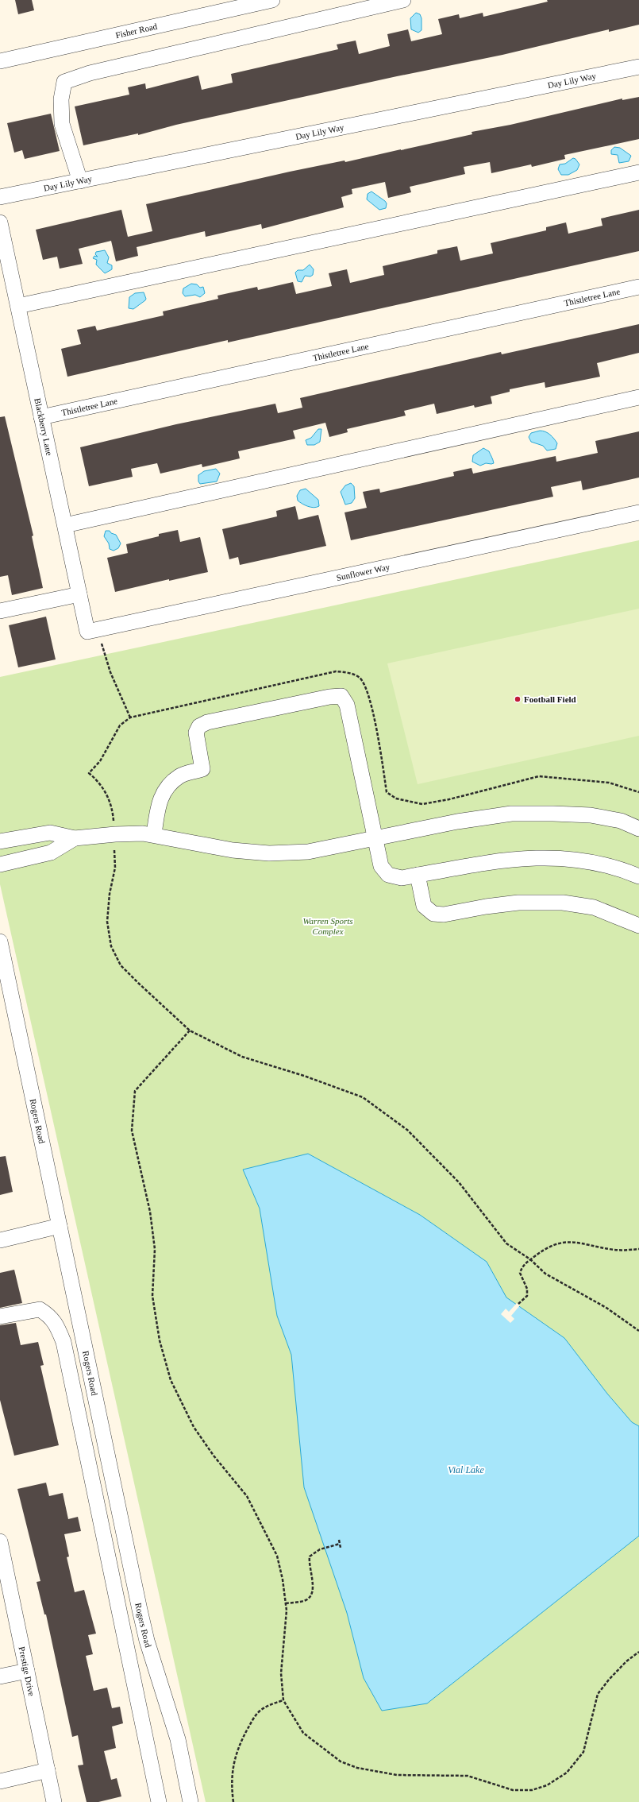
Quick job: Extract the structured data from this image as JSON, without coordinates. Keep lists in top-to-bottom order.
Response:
{
  "streets": {
    "street": [
      "Fisher Road",
      "Day Lily Way",
      "Thistletree Lane",
      "Blackberry Lane",
      "Sunflower Way",
      "Rogers Road",
      "Prestige Drive"
    ]
  },
  "crossings": [
    ["Thistletree Lane", "Blackberry Lane"],
    ["Blackberry Lane", "Sunflower Way"]
  ],
  "water": ["Vial Lake"],
  "parks": ["Warren Sports Complex"],
  "places": ["Football Field"]
}
